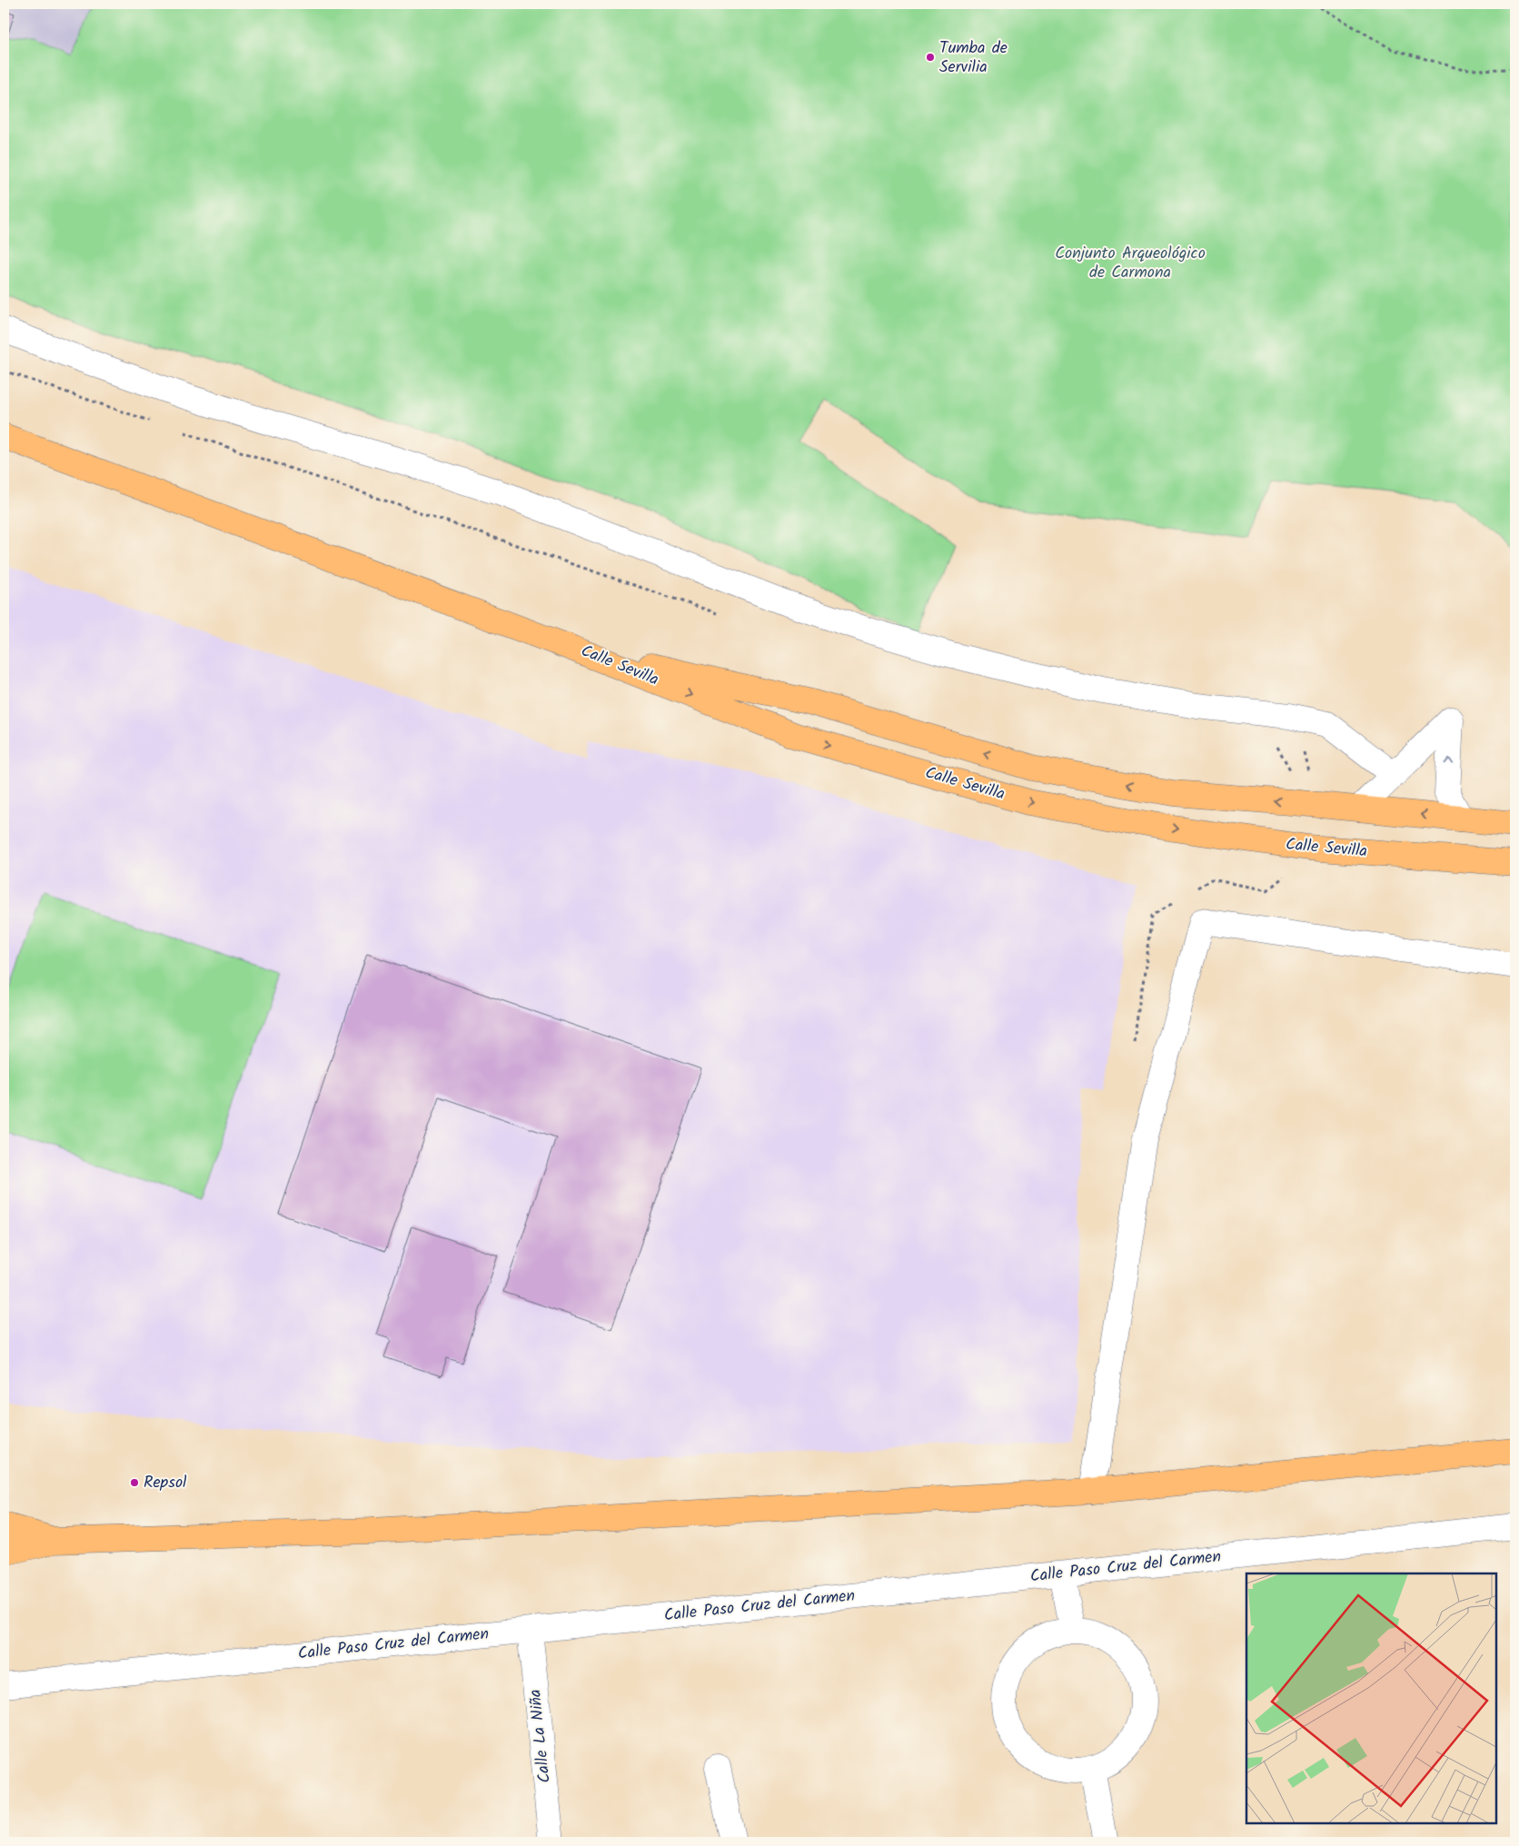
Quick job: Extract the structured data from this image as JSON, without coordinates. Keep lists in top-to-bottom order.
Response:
{
  "streets": {
    "main road": ["Calle Sevilla"],
    "street": ["Calle Paso Cruz del Carmen", "Calle La Niña"]
  },
  "crossings": [
    ["Calle Paso Cruz del Carmen", "Calle La Niña"]
  ],
  "parks": ["Conjunto Arqueológico de Carmona"],
  "places": ["Tumba de Servilia", "Repsol"]
}
